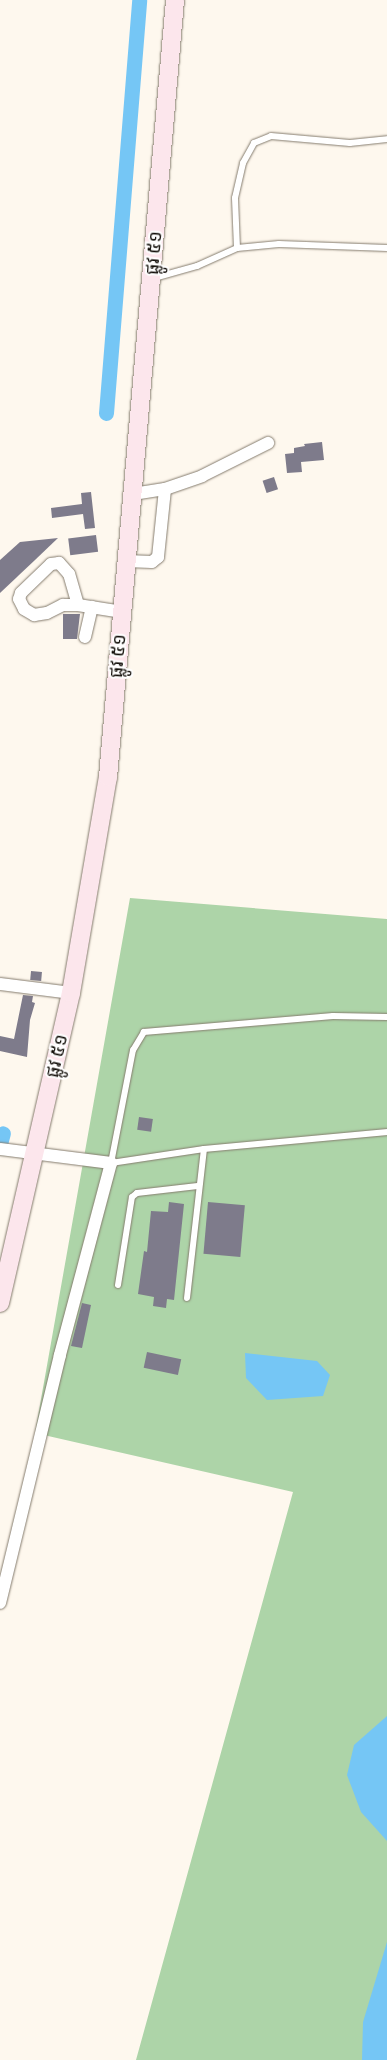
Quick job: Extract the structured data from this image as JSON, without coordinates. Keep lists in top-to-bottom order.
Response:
{
  "streets": {
    "main road": ["ផ្លូវ ៥១"]
  }
}
